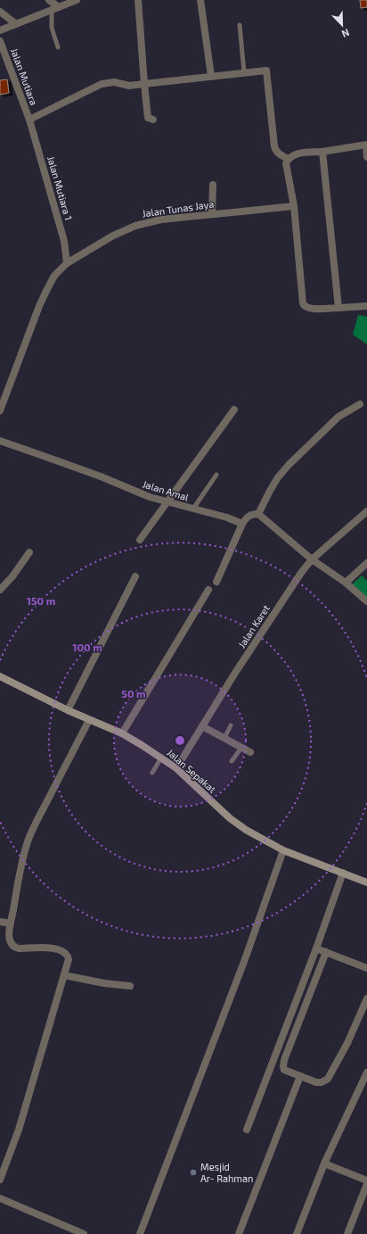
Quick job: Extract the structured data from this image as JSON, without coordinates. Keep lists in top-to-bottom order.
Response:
{
  "streets": {
    "main road": ["Jalan Sepakat"],
    "street": [
      "Jalan Mutiara",
      "Jalan Mutiara 1",
      "Jalan Tunas Jaya",
      "Jalan Amal",
      "Jalan Karet"
    ]
  },
  "crossings": [
    ["Jalan Mutiara", "Jalan Mutiara 1"],
    ["Jalan Mutiara 1", "Jalan Tunas Jaya"],
    ["Jalan Karet", "Jalan Sepakat"]
  ],
  "places": ["Mesjid Ar- Rahman"],
  "north": "bottom right",
  "rings": ["150 m", "100 m", "50 m"]
}
